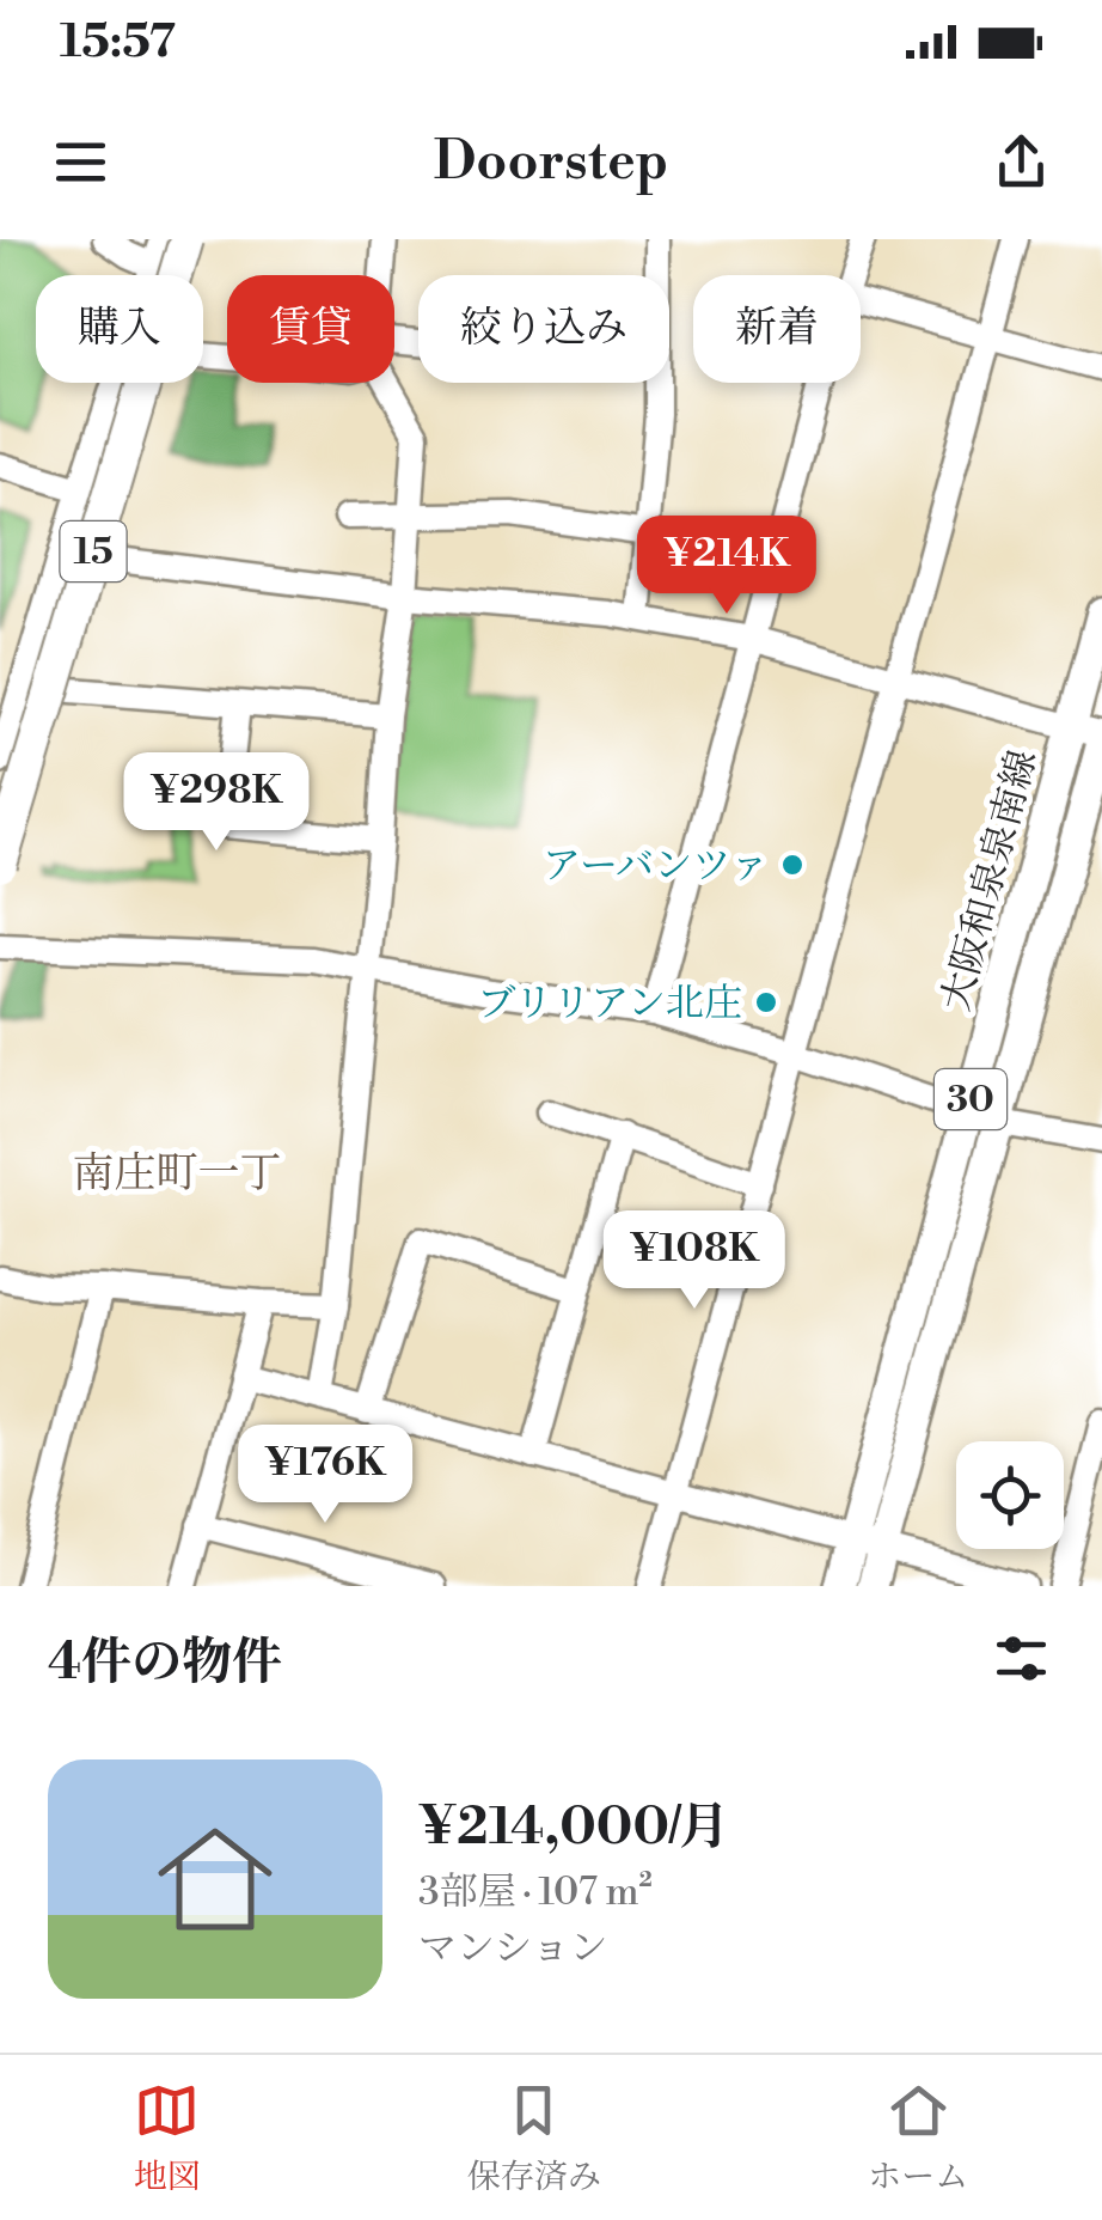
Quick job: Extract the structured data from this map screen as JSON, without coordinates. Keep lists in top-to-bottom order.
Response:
{
  "streets": {
    "highway": ["15"],
    "main road": ["大阪和泉泉南線", "30"]
  },
  "districts": ["南庄町一丁"],
  "places": ["アーバンツァ", "ブリリアン北庄"],
  "page": {
    "status": "15:57",
    "header": "Doorstep",
    "chip": [
      "購入",
      "賃貸",
      "絞り込み",
      "新着"
    ],
    "price": [
      "¥214K",
      "¥298K",
      "¥108K",
      "¥176K"
    ],
    "heading": "4件の物件",
    "list": [
      {
        "name": "¥214,000/月",
        "note": "3部屋 · 107 m² · マンション"
      }
    ],
    "tabs": ["地図", "保存済み", "ホーム"]
  }
}
